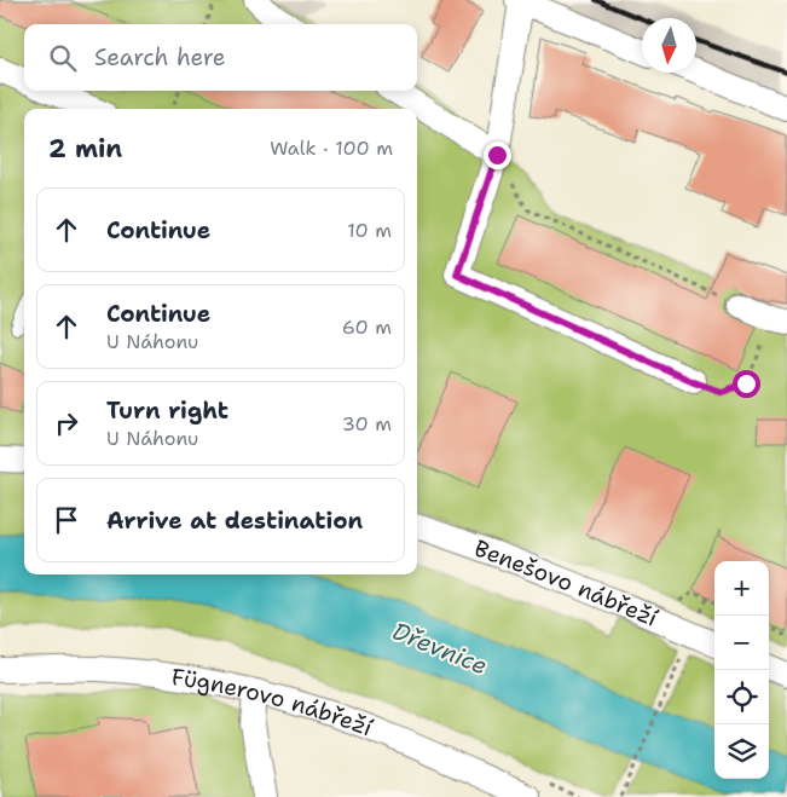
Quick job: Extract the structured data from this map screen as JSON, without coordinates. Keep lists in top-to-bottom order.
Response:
{
  "streets": {
    "street": ["Benešovo nábřeží", "Fügnerovo nábřeží"]
  },
  "water": ["Dřevnice"],
  "north": "bottom",
  "page": {
    "search": "Search here",
    "heading": ["2 min", "Walk · 100 m"],
    "list": [
      ["Continue", "10 m"],
      ["Continue", "U Náhonu", "60 m"],
      ["Turn right", "U Náhonu", "30 m"],
      "Arrive at destination"
    ],
    "map_buttons": ["+", "−"]
  }
}
